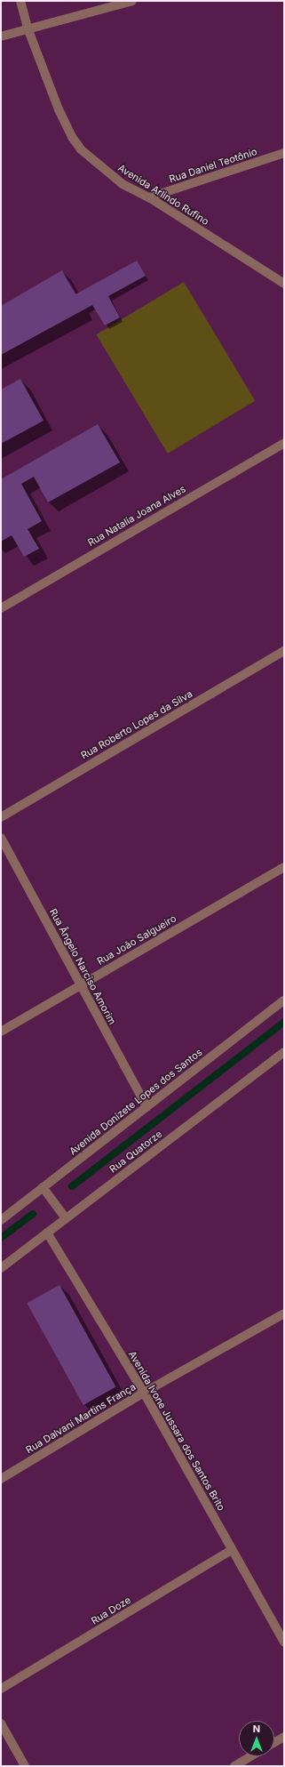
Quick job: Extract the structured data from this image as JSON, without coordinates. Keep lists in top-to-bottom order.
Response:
{
  "streets": {
    "street": [
      "Rua Daniel Teotônio",
      "Avenida Arlindo Rufino",
      "Rua Natalia Joana Alves",
      "Rua Roberto Lopes da Silva",
      "Rua João Salgueiro",
      "Rua Ângelo Narciso Amorim",
      "Avenida Donizete Lopes dos Santos",
      "Rua Quatorze",
      "Rua Dalvani Martins França",
      "Avenida Ivone Jussara dos Santos Brito",
      "Rua Doze"
    ]
  },
  "crossings": [
    ["Rua Daniel Teotônio", "Avenida Arlindo Rufino"],
    ["Rua João Salgueiro", "Rua Ângelo Narciso Amorim"],
    ["Rua Ângelo Narciso Amorim", "Avenida Donizete Lopes dos Santos"],
    ["Rua Quatorze", "Avenida Ivone Jussara dos Santos Brito"],
    ["Rua Dalvani Martins França", "Avenida Ivone Jussara dos Santos Brito"],
    ["Avenida Ivone Jussara dos Santos Brito", "Rua Doze"]
  ],
  "north": "top"
}
